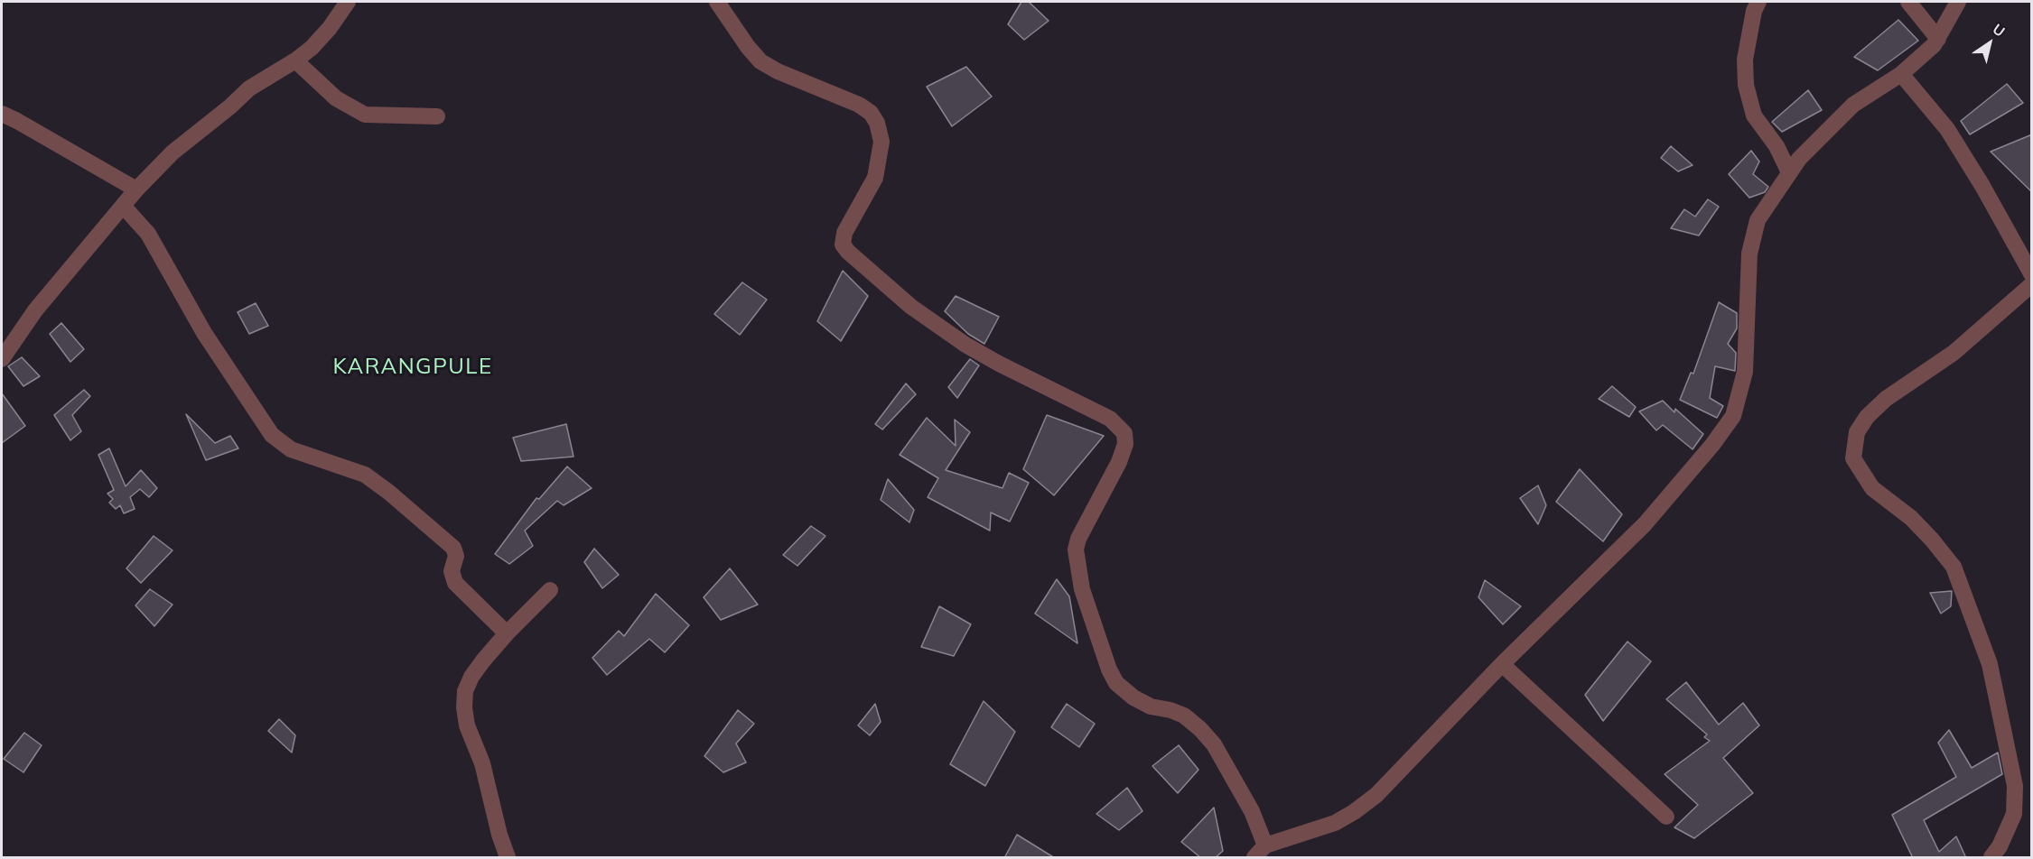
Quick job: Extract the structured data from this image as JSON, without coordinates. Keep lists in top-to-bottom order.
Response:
{
  "districts": ["KARANGPULE"],
  "north": "top right"
}
